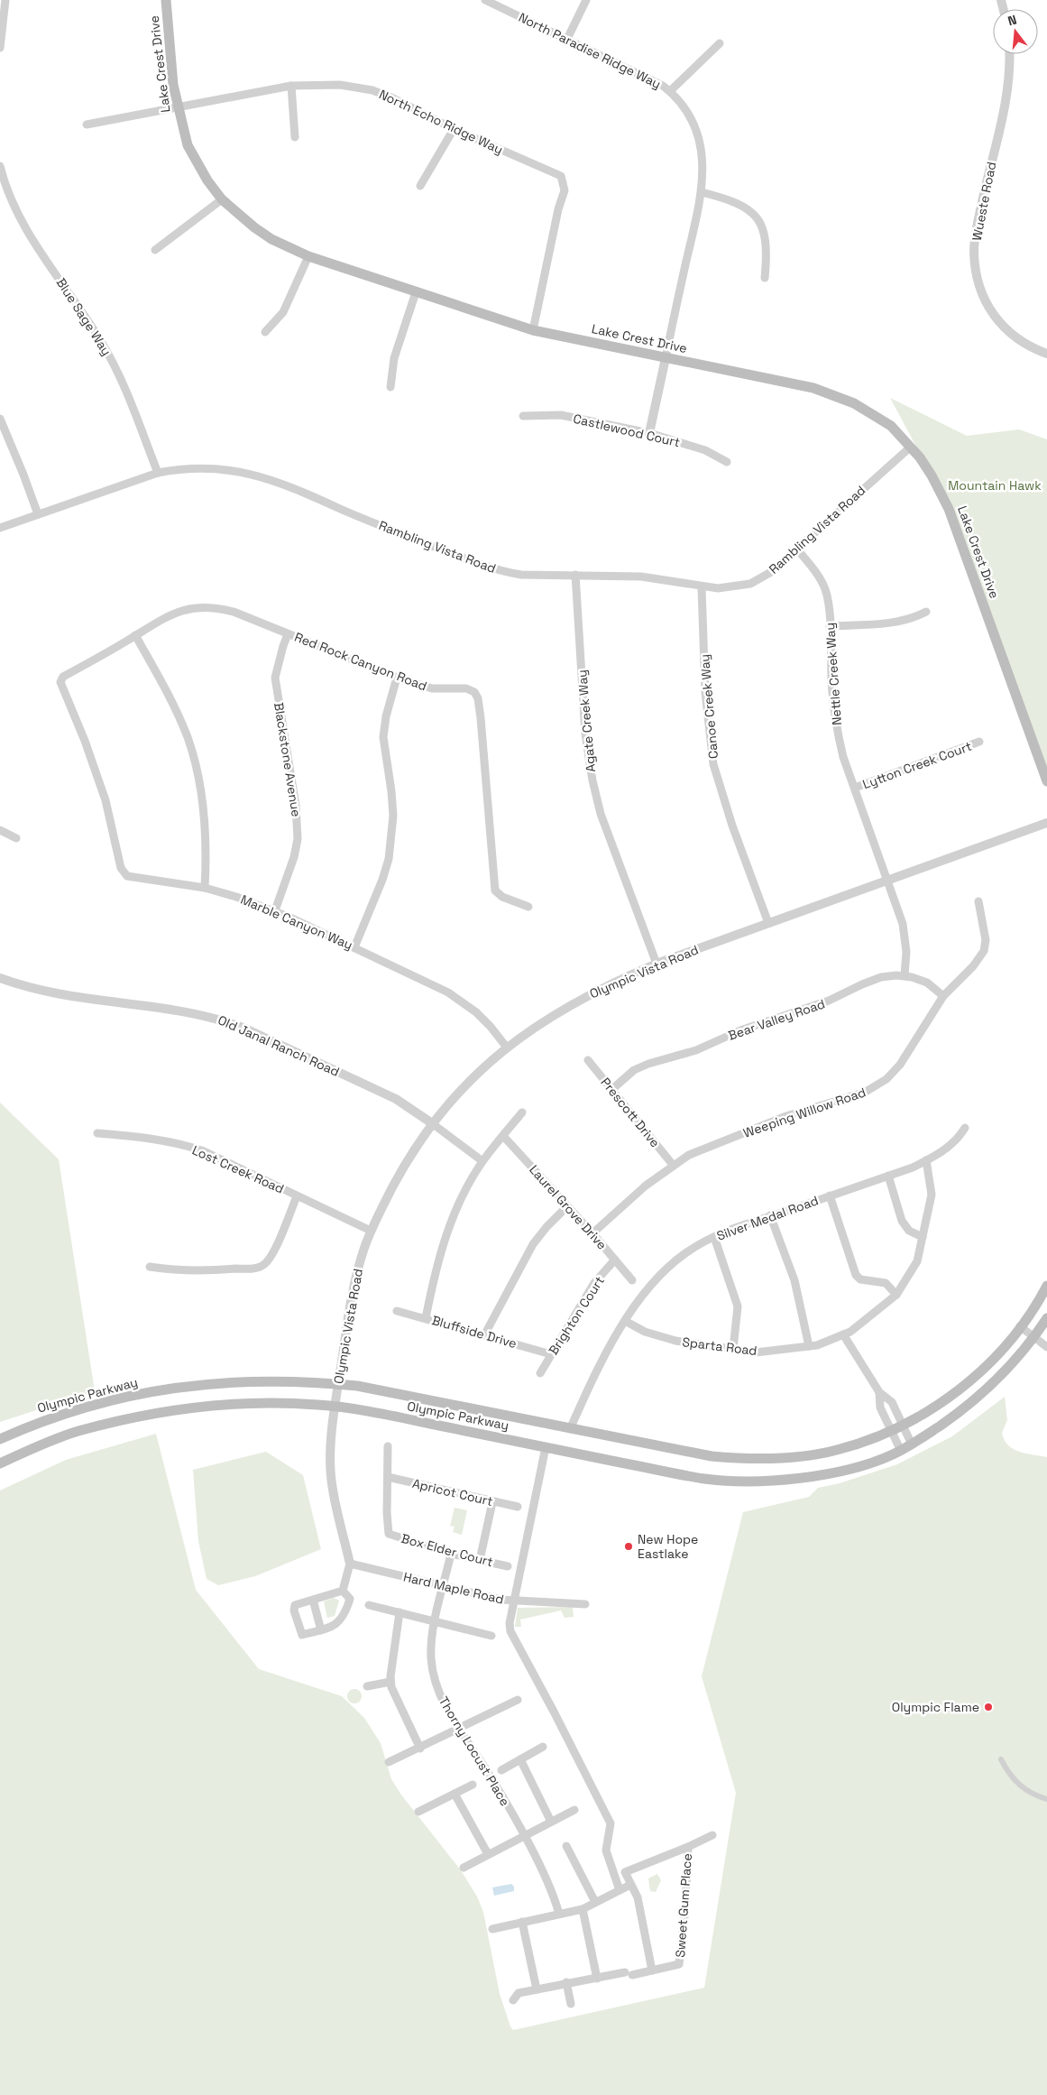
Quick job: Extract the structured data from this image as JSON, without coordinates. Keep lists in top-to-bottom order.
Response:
{
  "streets": {
    "main road": ["Lake Crest Drive", "Olympic Parkway"],
    "street": [
      "North Paradise Ridge Way",
      "North Echo Ridge Way",
      "Wueste Road",
      "Blue Sage Way",
      "Castlewood Court",
      "Rambling Vista Road",
      "Red Rock Canyon Road",
      "Nettle Creek Way",
      "Canoe Creek Way",
      "Agate Creek Way",
      "Blackstone Avenue",
      "Lytton Creek Court",
      "Marble Canyon Way",
      "Olympic Vista Road",
      "Bear Valley Road",
      "Old Janal Ranch Road",
      "Prescott Drive",
      "Weeping Willow Road",
      "Lost Creek Road",
      "Laurel Grove Drive",
      "Silver Medal Road",
      "Brighton Court",
      "Bluffside Drive",
      "Sparta Road",
      "Apricot Court",
      "Box Elder Court",
      "Hard Maple Road",
      "Thorny Locust Place",
      "Sweet Gum Place"
    ]
  },
  "crossings": [
    ["Lake Crest Drive", "North Echo Ridge Way"],
    ["Lake Crest Drive", "Rambling Vista Road"],
    ["Blue Sage Way", "Rambling Vista Road"],
    ["Rambling Vista Road", "Nettle Creek Way"],
    ["Rambling Vista Road", "Canoe Creek Way"],
    ["Rambling Vista Road", "Agate Creek Way"],
    ["Red Rock Canyon Road", "Blackstone Avenue"],
    ["Red Rock Canyon Road", "Marble Canyon Way"],
    ["Nettle Creek Way", "Lytton Creek Court"],
    ["Nettle Creek Way", "Olympic Vista Road"],
    ["Nettle Creek Way", "Bear Valley Road"],
    ["Canoe Creek Way", "Olympic Vista Road"],
    ["Agate Creek Way", "Olympic Vista Road"],
    ["Blackstone Avenue", "Marble Canyon Way"],
    ["Marble Canyon Way", "Olympic Vista Road"],
    ["Olympic Vista Road", "Old Janal Ranch Road"],
    ["Olympic Vista Road", "Lost Creek Road"],
    ["Olympic Vista Road", "Olympic Parkway"],
    ["Olympic Vista Road", "Hard Maple Road"],
    ["Bear Valley Road", "Prescott Drive"],
    ["Bear Valley Road", "Weeping Willow Road"],
    ["Prescott Drive", "Weeping Willow Road"],
    ["Weeping Willow Road", "Laurel Grove Drive"],
    ["Laurel Grove Drive", "Brighton Court"],
    ["Silver Medal Road", "Sparta Road"],
    ["Silver Medal Road", "Olympic Parkway"],
    ["Brighton Court", "Bluffside Drive"],
    ["Apricot Court", "Box Elder Court"],
    ["Box Elder Court", "Thorny Locust Place"],
    ["Hard Maple Road", "Thorny Locust Place"]
  ],
  "parks": ["Mountain Hawk"],
  "places": ["New Hope Eastlake", "Olympic Flame"],
  "north": "top"
}
